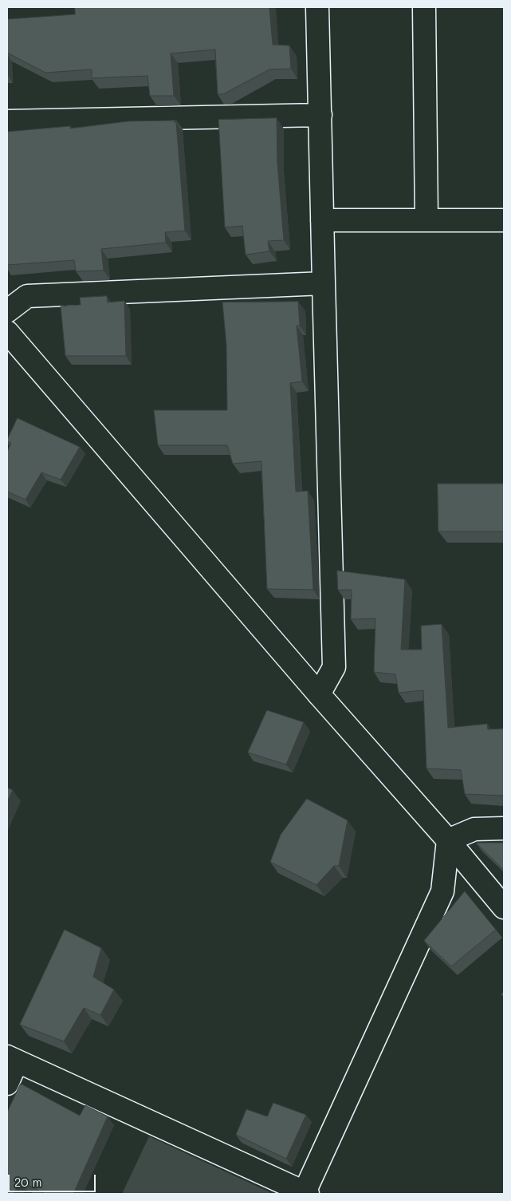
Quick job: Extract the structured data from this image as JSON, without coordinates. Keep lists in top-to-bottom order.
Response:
{
  "scale_bar": "20 m"
}
